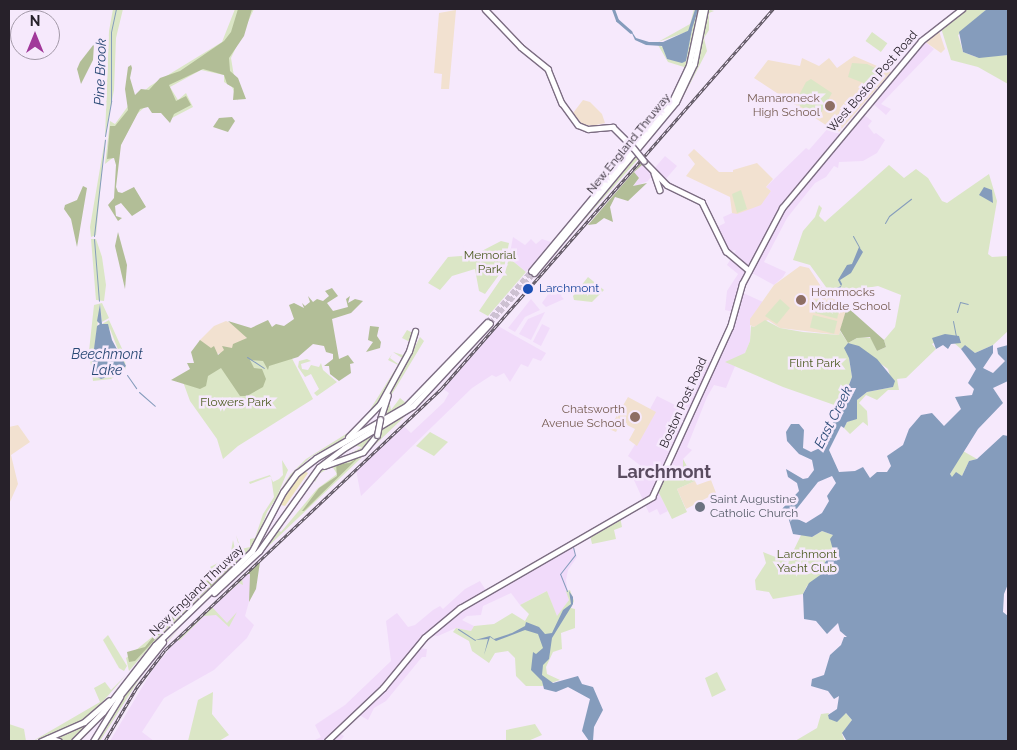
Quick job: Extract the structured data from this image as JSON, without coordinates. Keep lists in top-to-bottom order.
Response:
{
  "streets": {
    "highway": ["New England Thruway"],
    "main road": ["West Boston Post Road", "Boston Post Road"]
  },
  "crossings": [
    ["West Boston Post Road", "Boston Post Road"]
  ],
  "districts": ["Larchmont"],
  "water": ["Pine Brook", "Beechmont Lake", "East Creek"],
  "parks": [
    "Memorial Park",
    "Flint Park",
    "Flowers Park",
    "Larchmont Yacht Club"
  ],
  "places": [
    "Mamaroneck High School",
    "Larchmont",
    "Hommocks Middle School",
    "Chatsworth Avenue School",
    "Saint Augustine Catholic Church"
  ],
  "north": "top"
}
